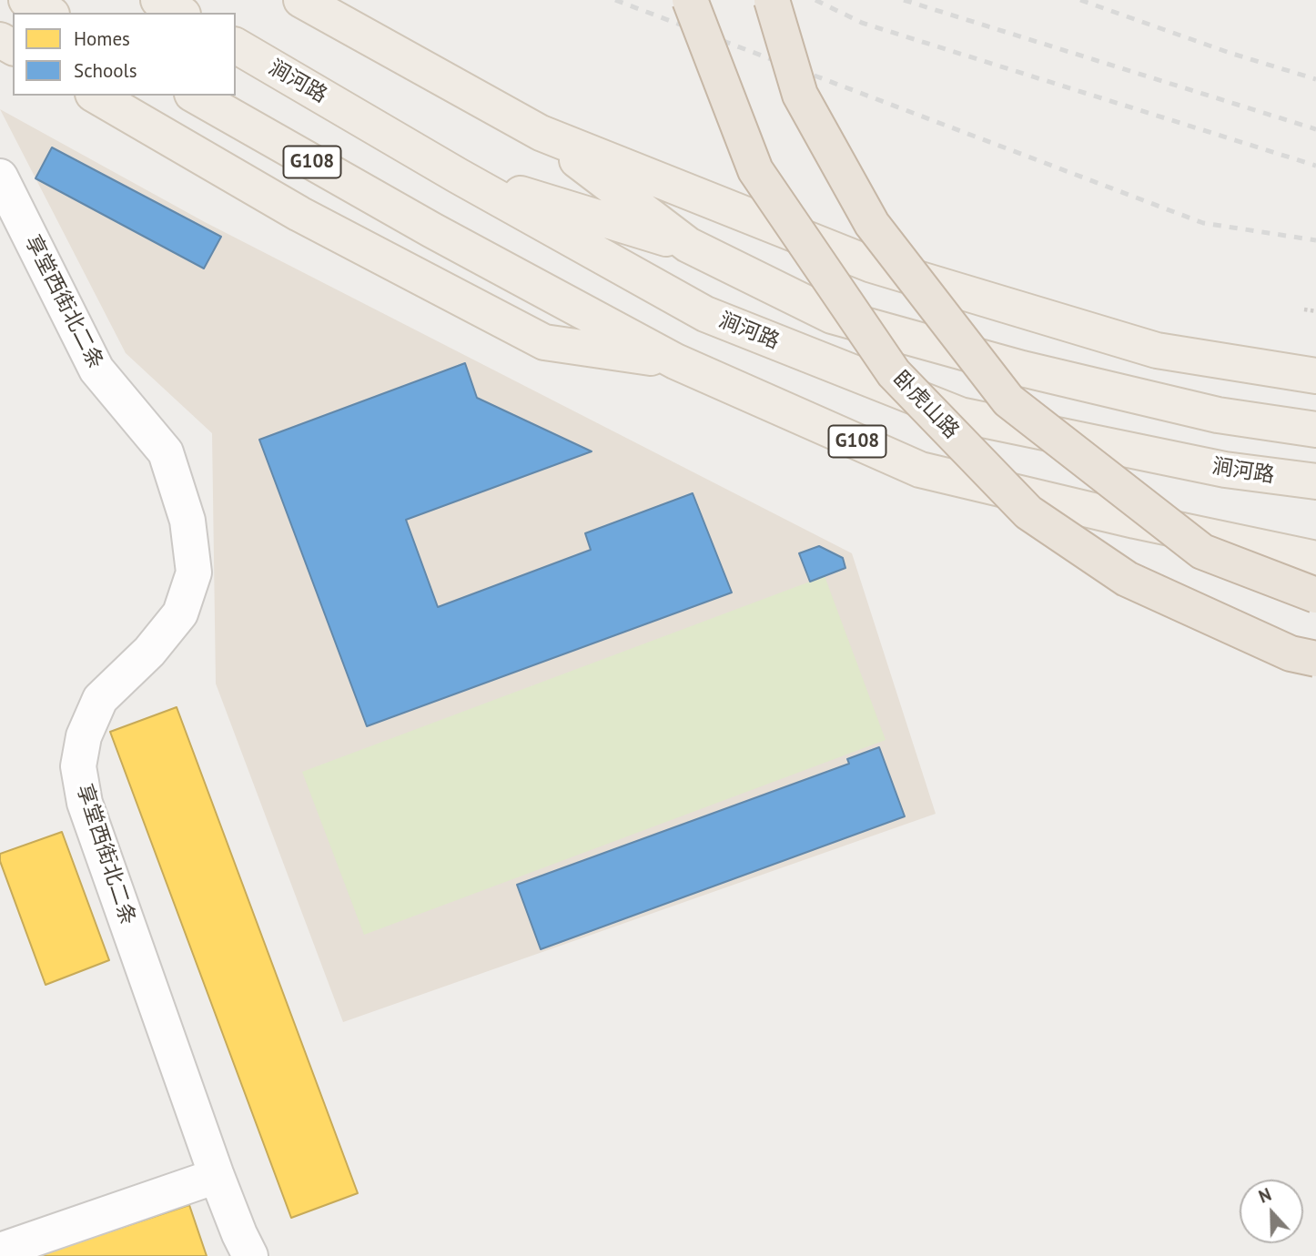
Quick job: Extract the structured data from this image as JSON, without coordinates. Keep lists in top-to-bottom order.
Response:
{
  "streets": {
    "highway": ["卧虎山路"],
    "main road": ["涧河路", "G108"],
    "street": ["享堂西街北二条"]
  },
  "legend": ["Homes", "Schools"],
  "north": "top"
}
